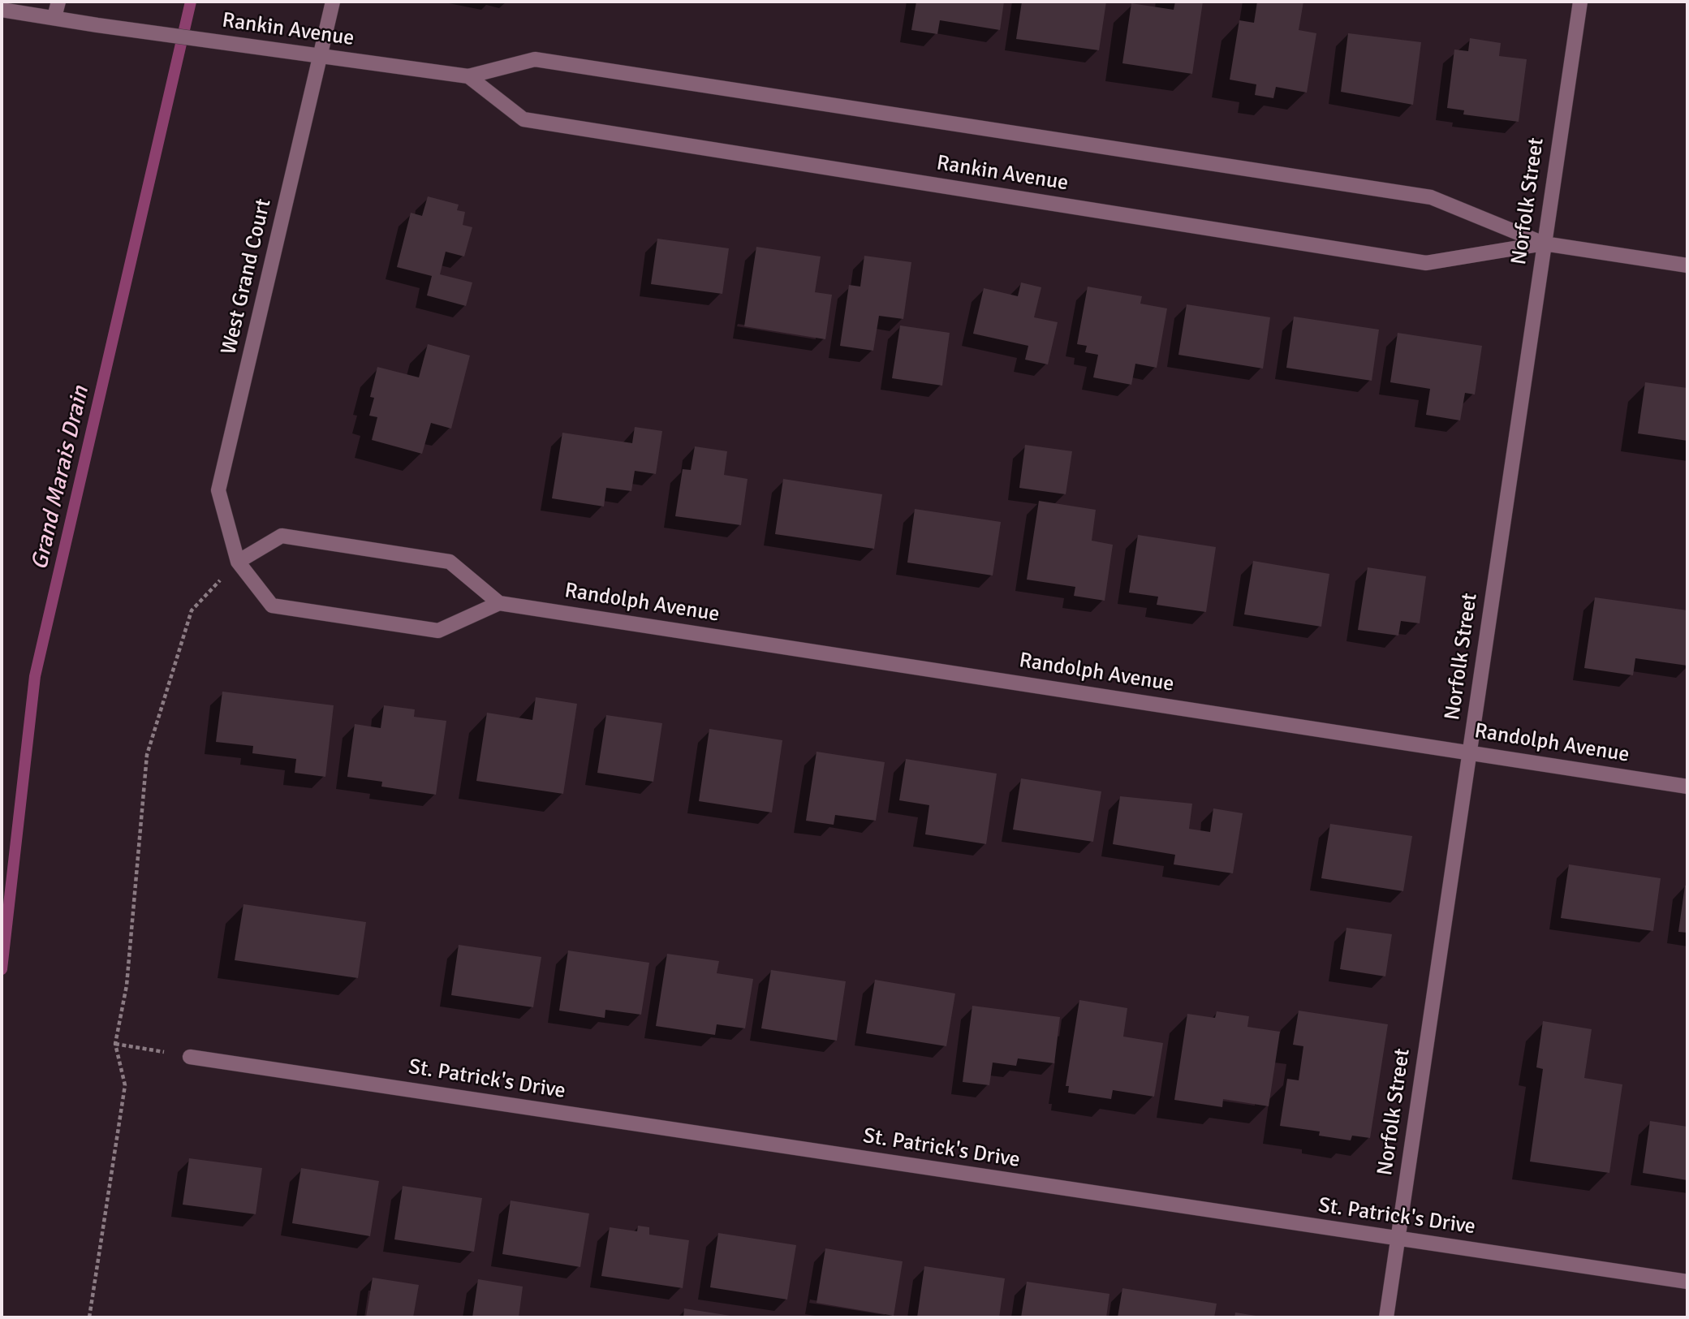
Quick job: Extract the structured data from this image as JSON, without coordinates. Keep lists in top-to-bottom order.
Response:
{
  "streets": {
    "street": [
      "Rankin Avenue",
      "Norfolk Street",
      "West Grand Court",
      "Randolph Avenue",
      "St. Patrick's Drive"
    ]
  },
  "crossings": [
    ["Rankin Avenue", "Norfolk Street"],
    ["Rankin Avenue", "West Grand Court"],
    ["Norfolk Street", "Randolph Avenue"],
    ["Norfolk Street", "St. Patrick's Drive"]
  ],
  "water": ["Grand Marais Drain"]
}
